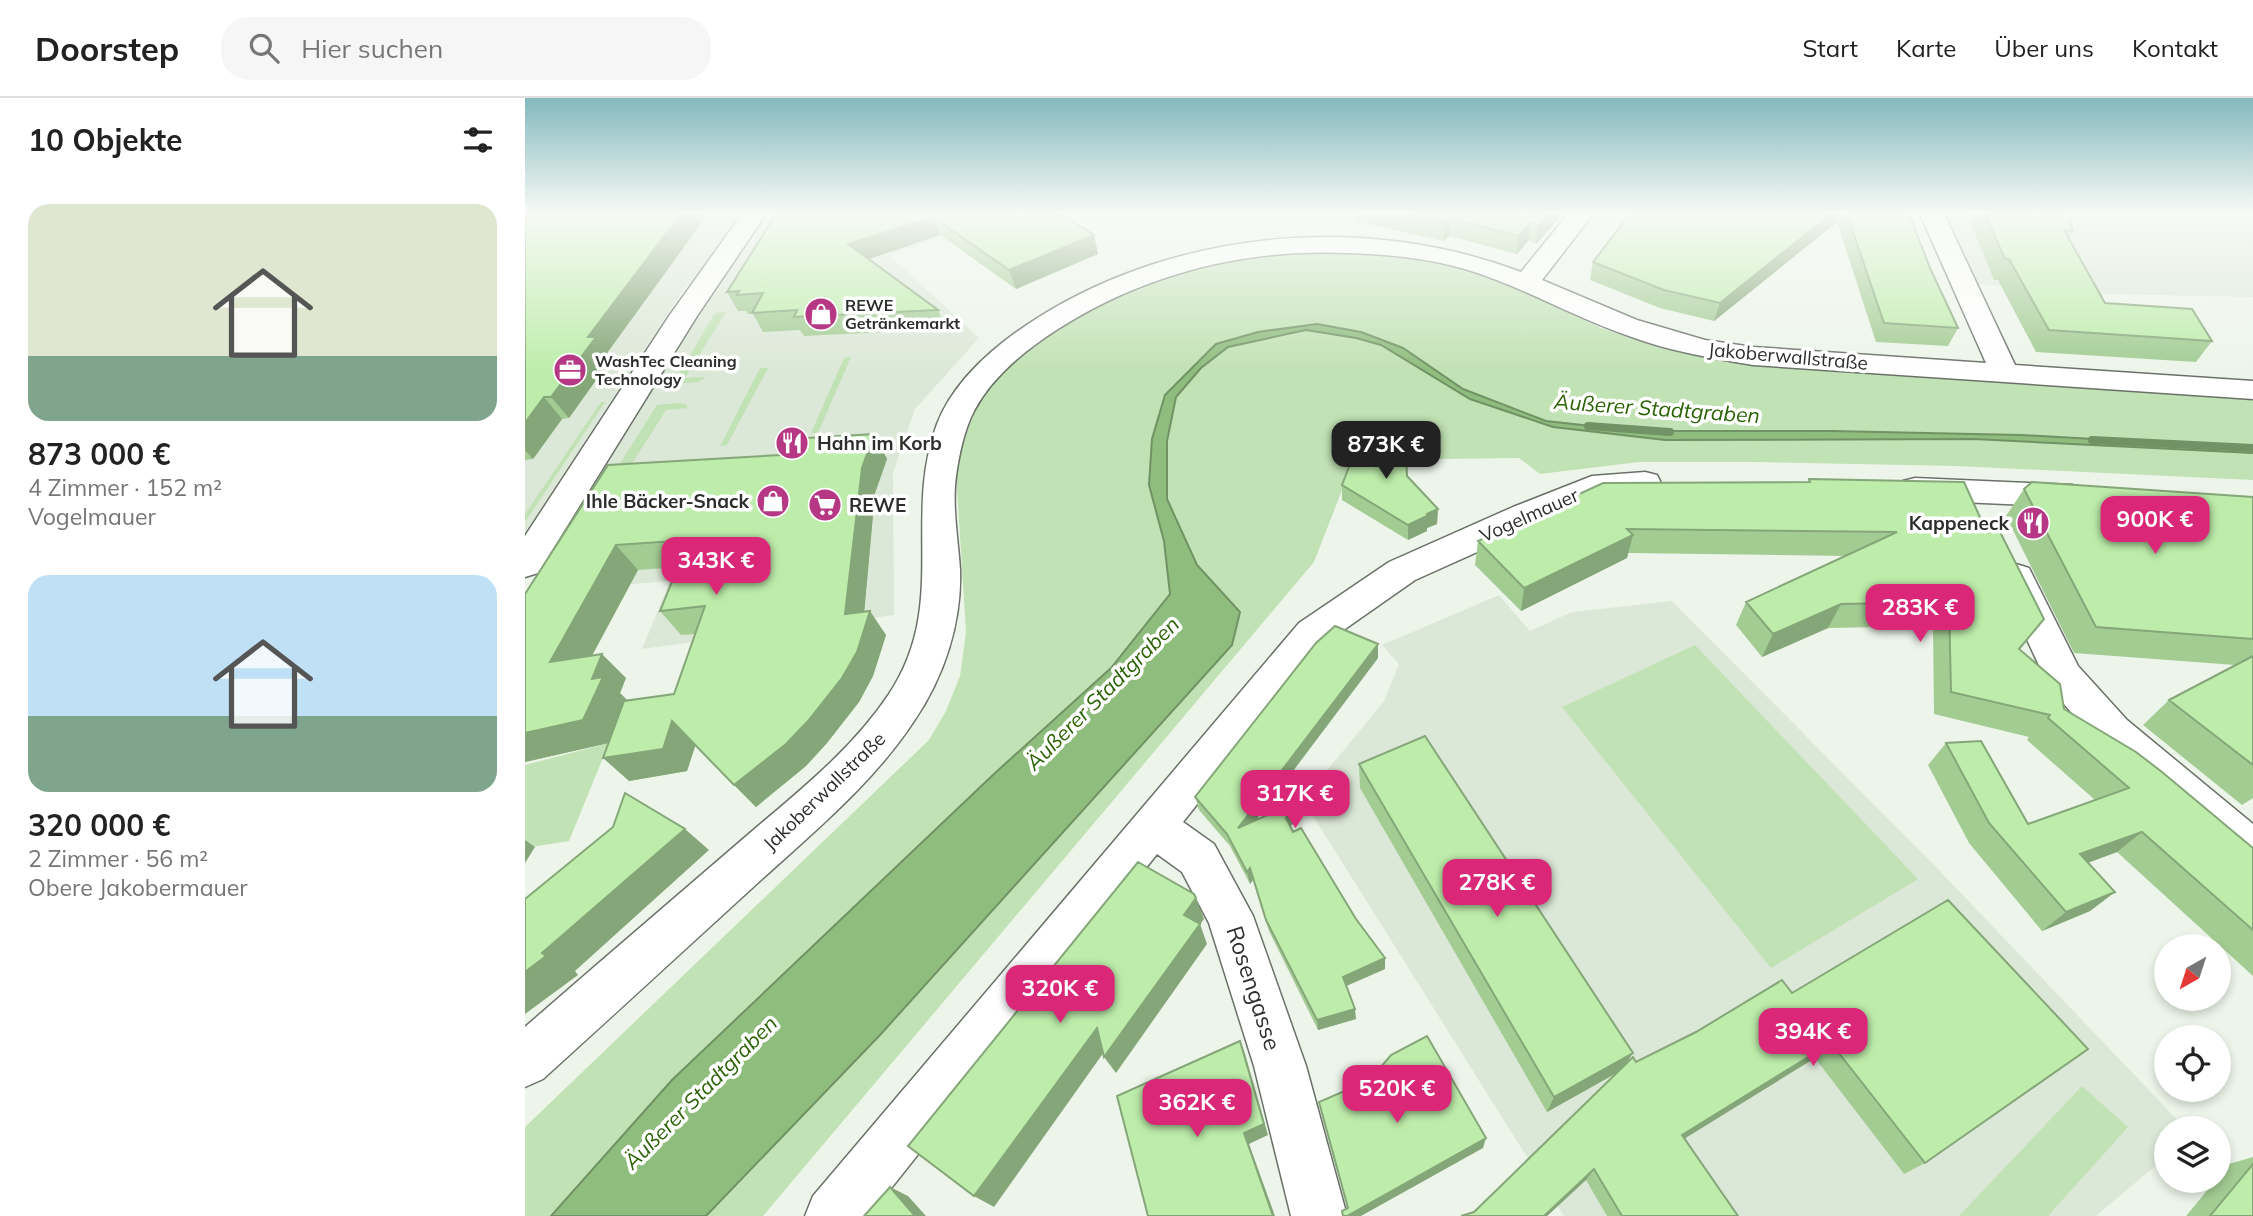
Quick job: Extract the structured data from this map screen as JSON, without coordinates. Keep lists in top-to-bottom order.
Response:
{
  "streets": {
    "street": ["Jakoberwallstraße", "Vogelmauer", "Rosengasse"]
  },
  "crossings": [
    ["Vogelmauer", "Rosengasse"]
  ],
  "water": ["Äußerer Stadtgraben"],
  "places": {
    "shop": ["REWE Getränkemarkt", "Ihle Bäcker-Snack"],
    "office": ["WashTec Cleaning Technology"],
    "restaurant": ["Hahn im Korb", "Kappeneck"],
    "supermarket": ["REWE"]
  },
  "north": "bottom left",
  "page": {
    "header": "Doorstep",
    "search": "Hier suchen",
    "nav": [
      "Start",
      "Karte",
      "Über uns",
      "Kontakt"
    ],
    "heading": "10 Objekte",
    "list": [
      {
        "name": "873 000 €",
        "note": "4 Zimmer · 152 m² · Vogelmauer"
      },
      {
        "name": "320 000 €",
        "note": "2 Zimmer · 56 m² · Obere Jakobermauer"
      }
    ],
    "price": [
      "873K €",
      "900K €",
      "343K €",
      "283K €",
      "317K €",
      "278K €",
      "320K €",
      "394K €",
      "520K €",
      "362K €"
    ]
  }
}
